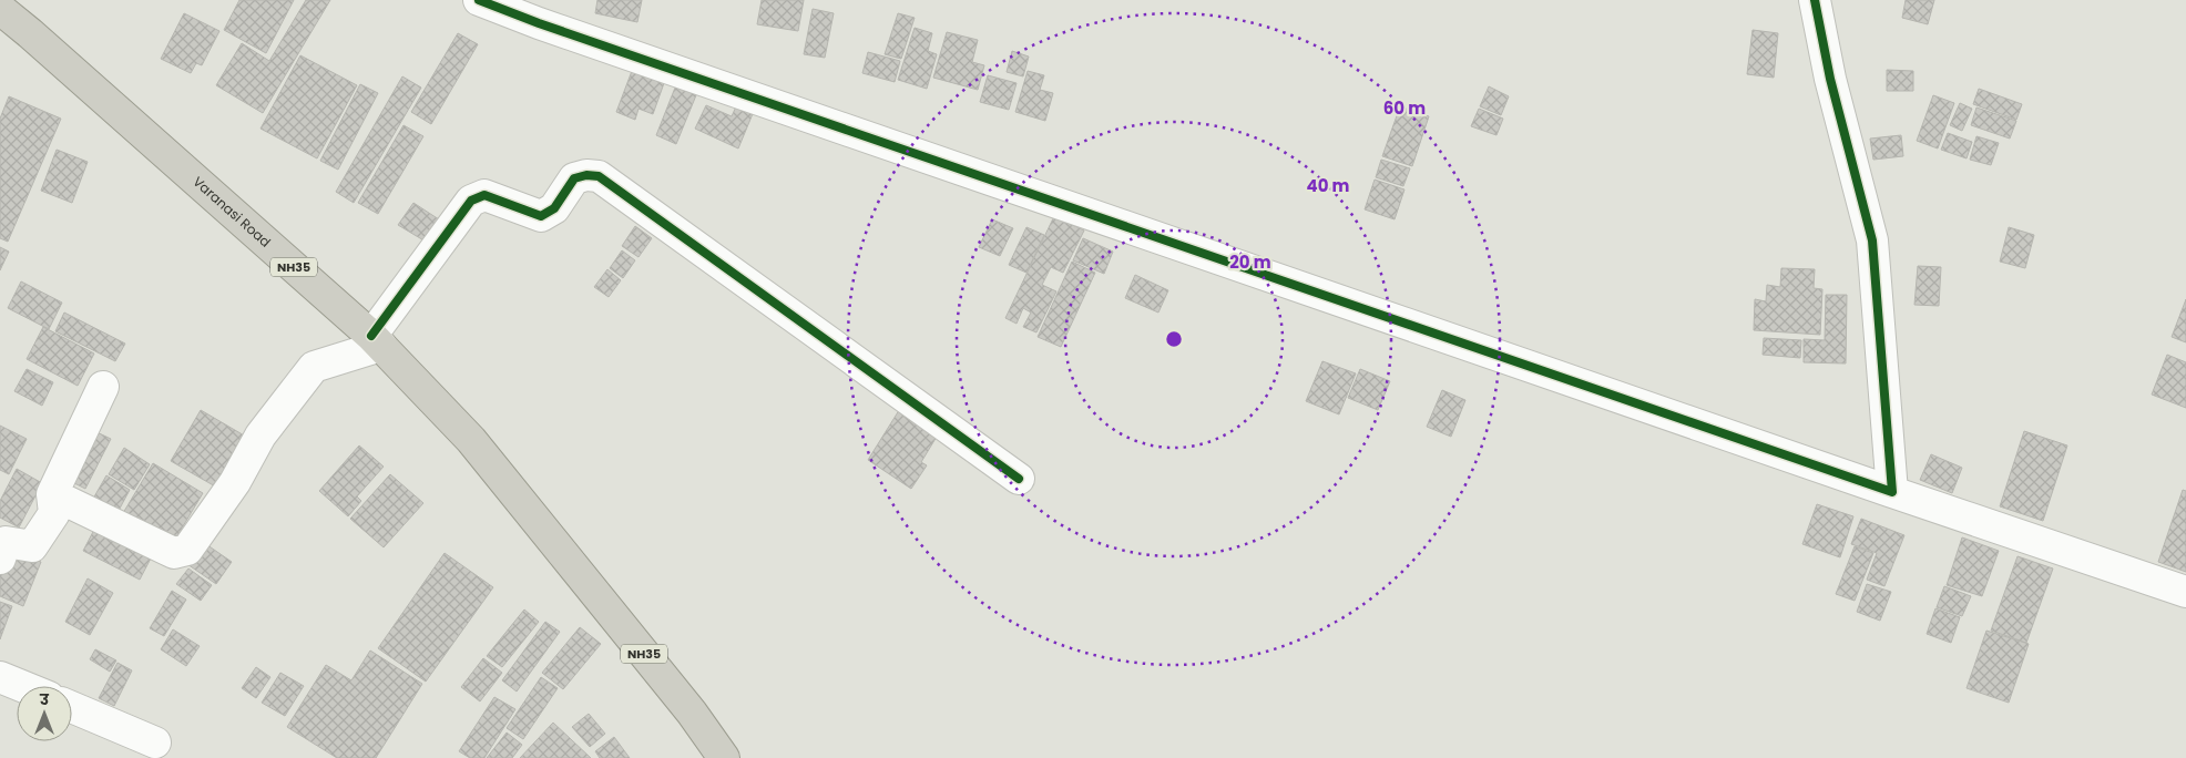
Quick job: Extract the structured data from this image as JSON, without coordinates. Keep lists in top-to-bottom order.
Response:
{
  "streets": {
    "highway": ["Varanasi Road", "NH35"]
  },
  "north": "top",
  "rings": ["60 m", "40 m", "20 m"]
}
